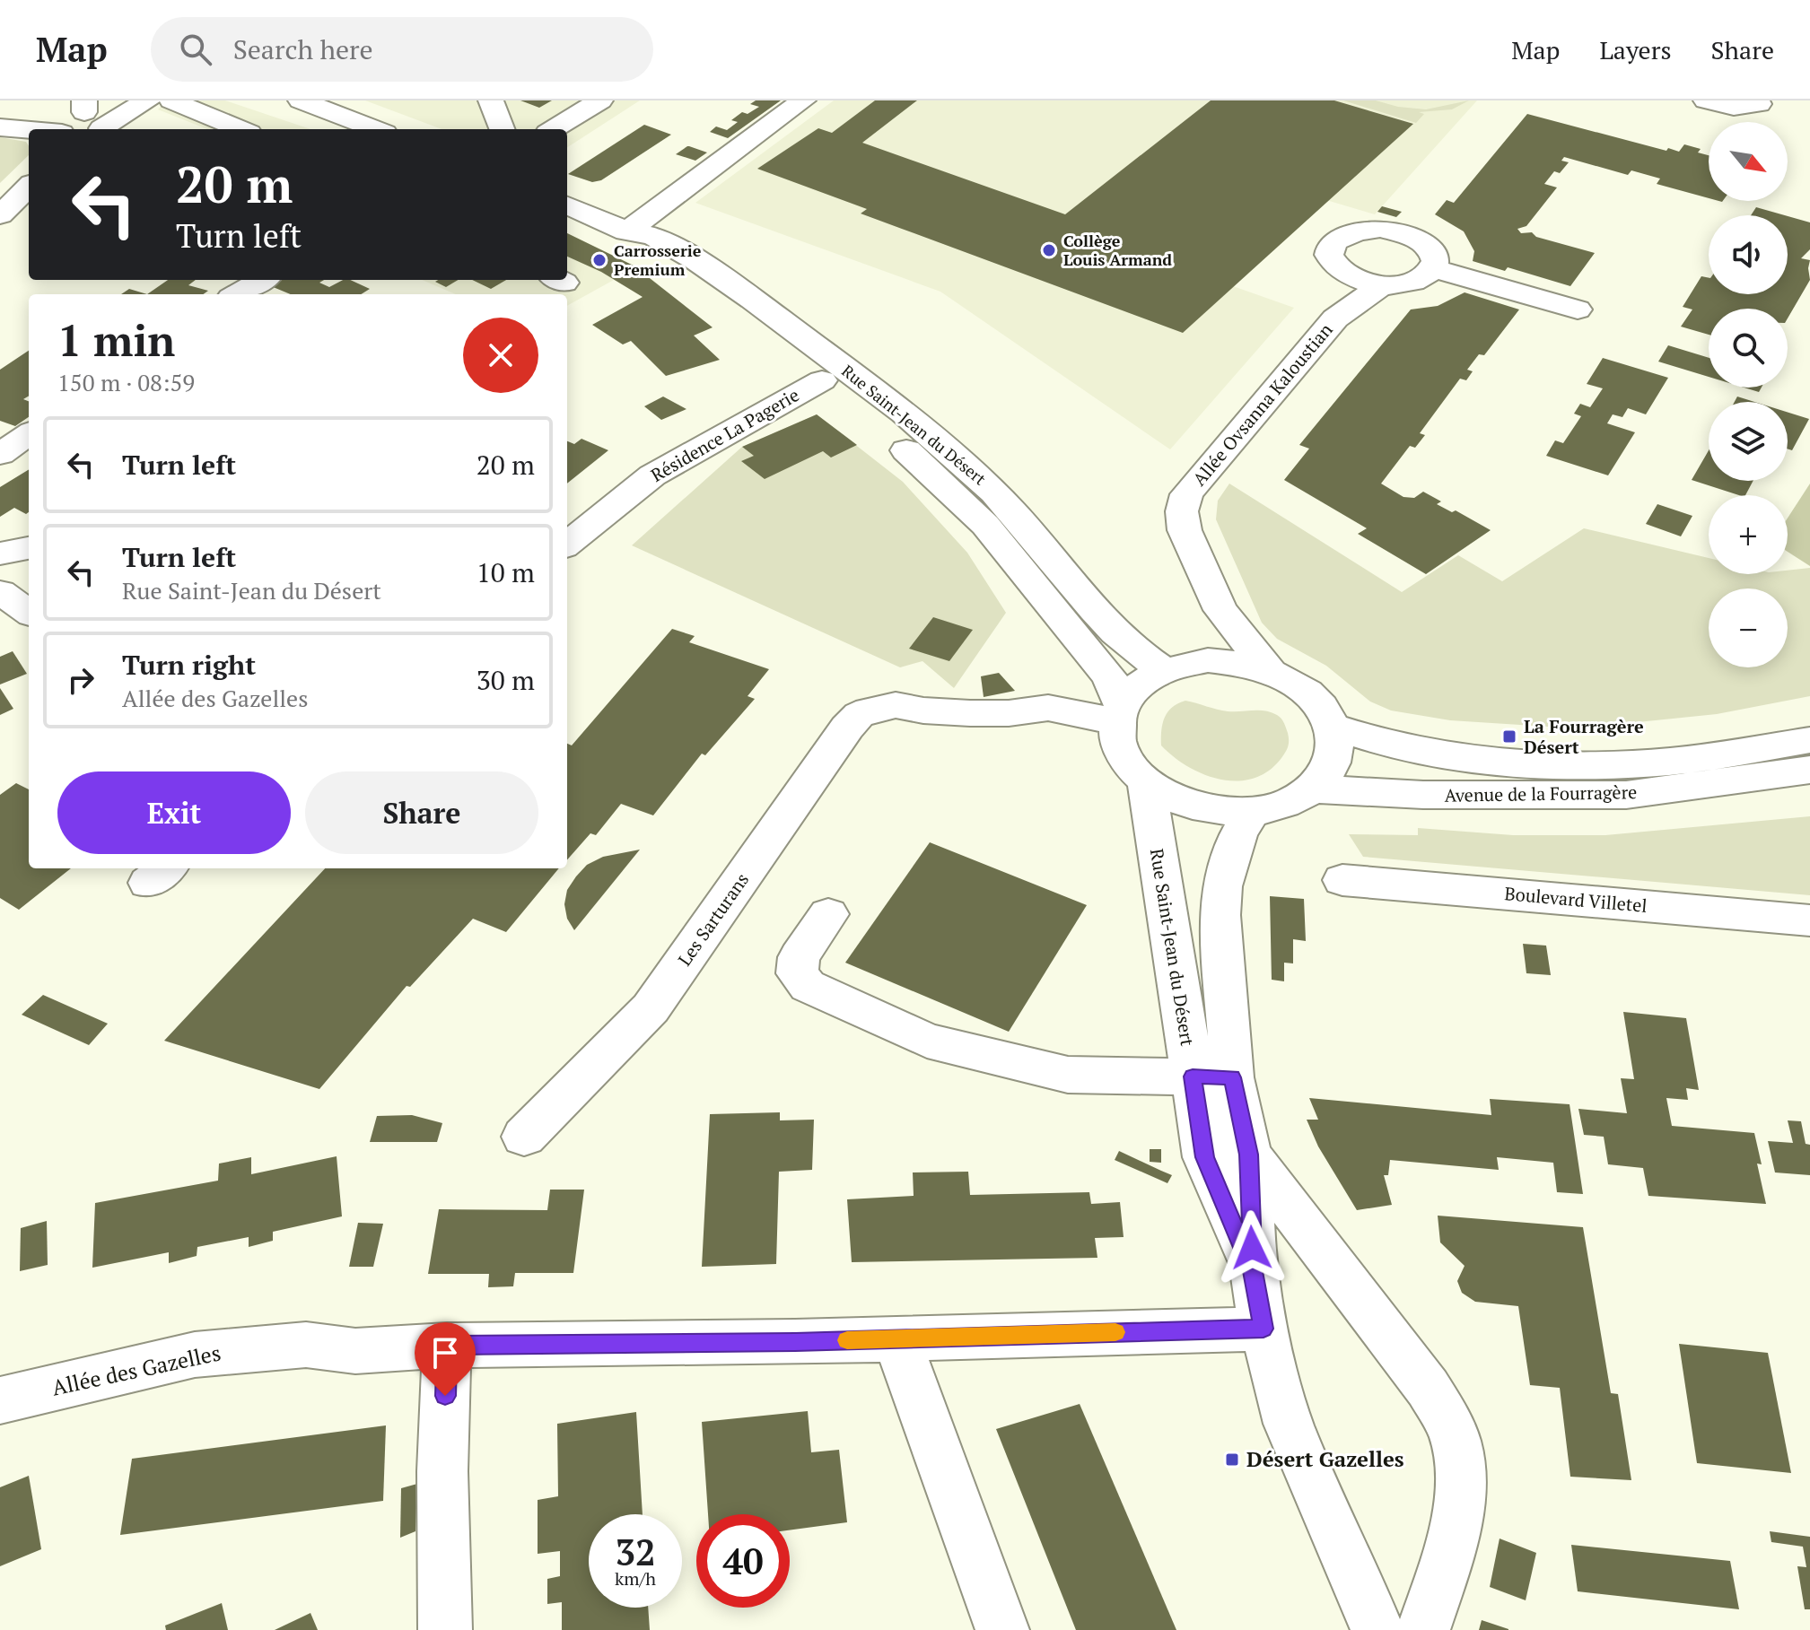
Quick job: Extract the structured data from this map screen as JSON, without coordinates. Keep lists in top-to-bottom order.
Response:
{
  "streets": {
    "street": [
      "Allée Ovsanna Kaloustian",
      "Rue Saint-Jean du Désert",
      "Résidence La Pagerie",
      "Avenue de la Fourragère",
      "Boulevard Villetel",
      "Les Sarturans",
      "Allée des Gazelles"
    ]
  },
  "crossings": [
    ["Allée Ovsanna Kaloustian", "Rue Saint-Jean du Désert"],
    ["Allée Ovsanna Kaloustian", "Avenue de la Fourragère"],
    ["Allée Ovsanna Kaloustian", "Les Sarturans"],
    ["Rue Saint-Jean du Désert", "Résidence La Pagerie"],
    ["Rue Saint-Jean du Désert", "Avenue de la Fourragère"],
    ["Rue Saint-Jean du Désert", "Les Sarturans"],
    ["Rue Saint-Jean du Désert", "Allée des Gazelles"],
    ["Avenue de la Fourragère", "Les Sarturans"]
  ],
  "places": {
    "other": ["Collège Louis Armand", "Carrosserie Premium"],
    "transit": ["La Fourragère Désert", "Désert Gazelles"]
  },
  "north": "bottom right",
  "page": {
    "header": "Map",
    "search": "Search here",
    "nav": ["Map", "Layers", "Share"],
    "map_buttons": ["+", "−"],
    "turn": ["20 m", "Turn left"],
    "heading": ["1 min", "150 m · 08:59"],
    "list": [
      {
        "name": "Turn left",
        "value": "20 m"
      },
      {
        "name": "Turn left",
        "note": "Rue Saint-Jean du Désert",
        "value": "10 m"
      },
      {
        "name": "Turn right",
        "note": "Allée des Gazelles",
        "value": "30 m"
      }
    ],
    "buttons": ["Exit", "Share"],
    "speed": "32 km/h",
    "limit": "40"
  }
}
